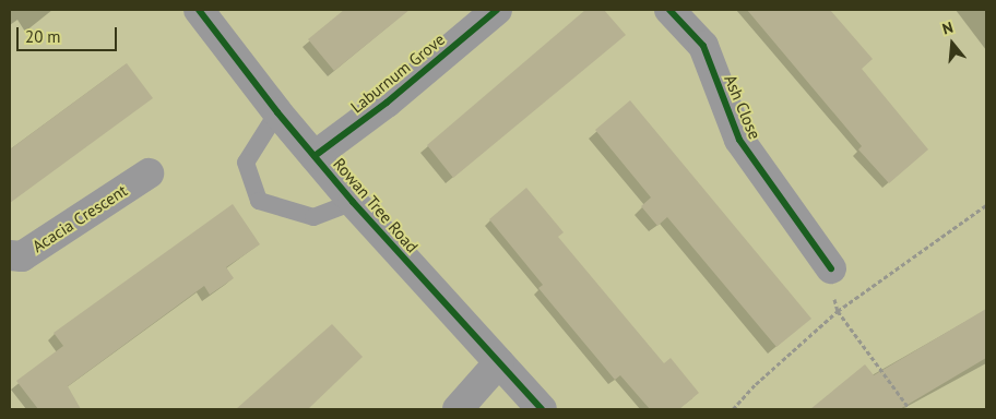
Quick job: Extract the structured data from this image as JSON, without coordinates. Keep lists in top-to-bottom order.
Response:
{
  "streets": {
    "street": [
      "Laburnum Grove",
      "Ash Close",
      "Rowan Tree Road",
      "Acacia Crescent"
    ]
  },
  "crossings": [
    ["Laburnum Grove", "Rowan Tree Road"]
  ],
  "scale_bar": "20 m",
  "north": "top"
}
